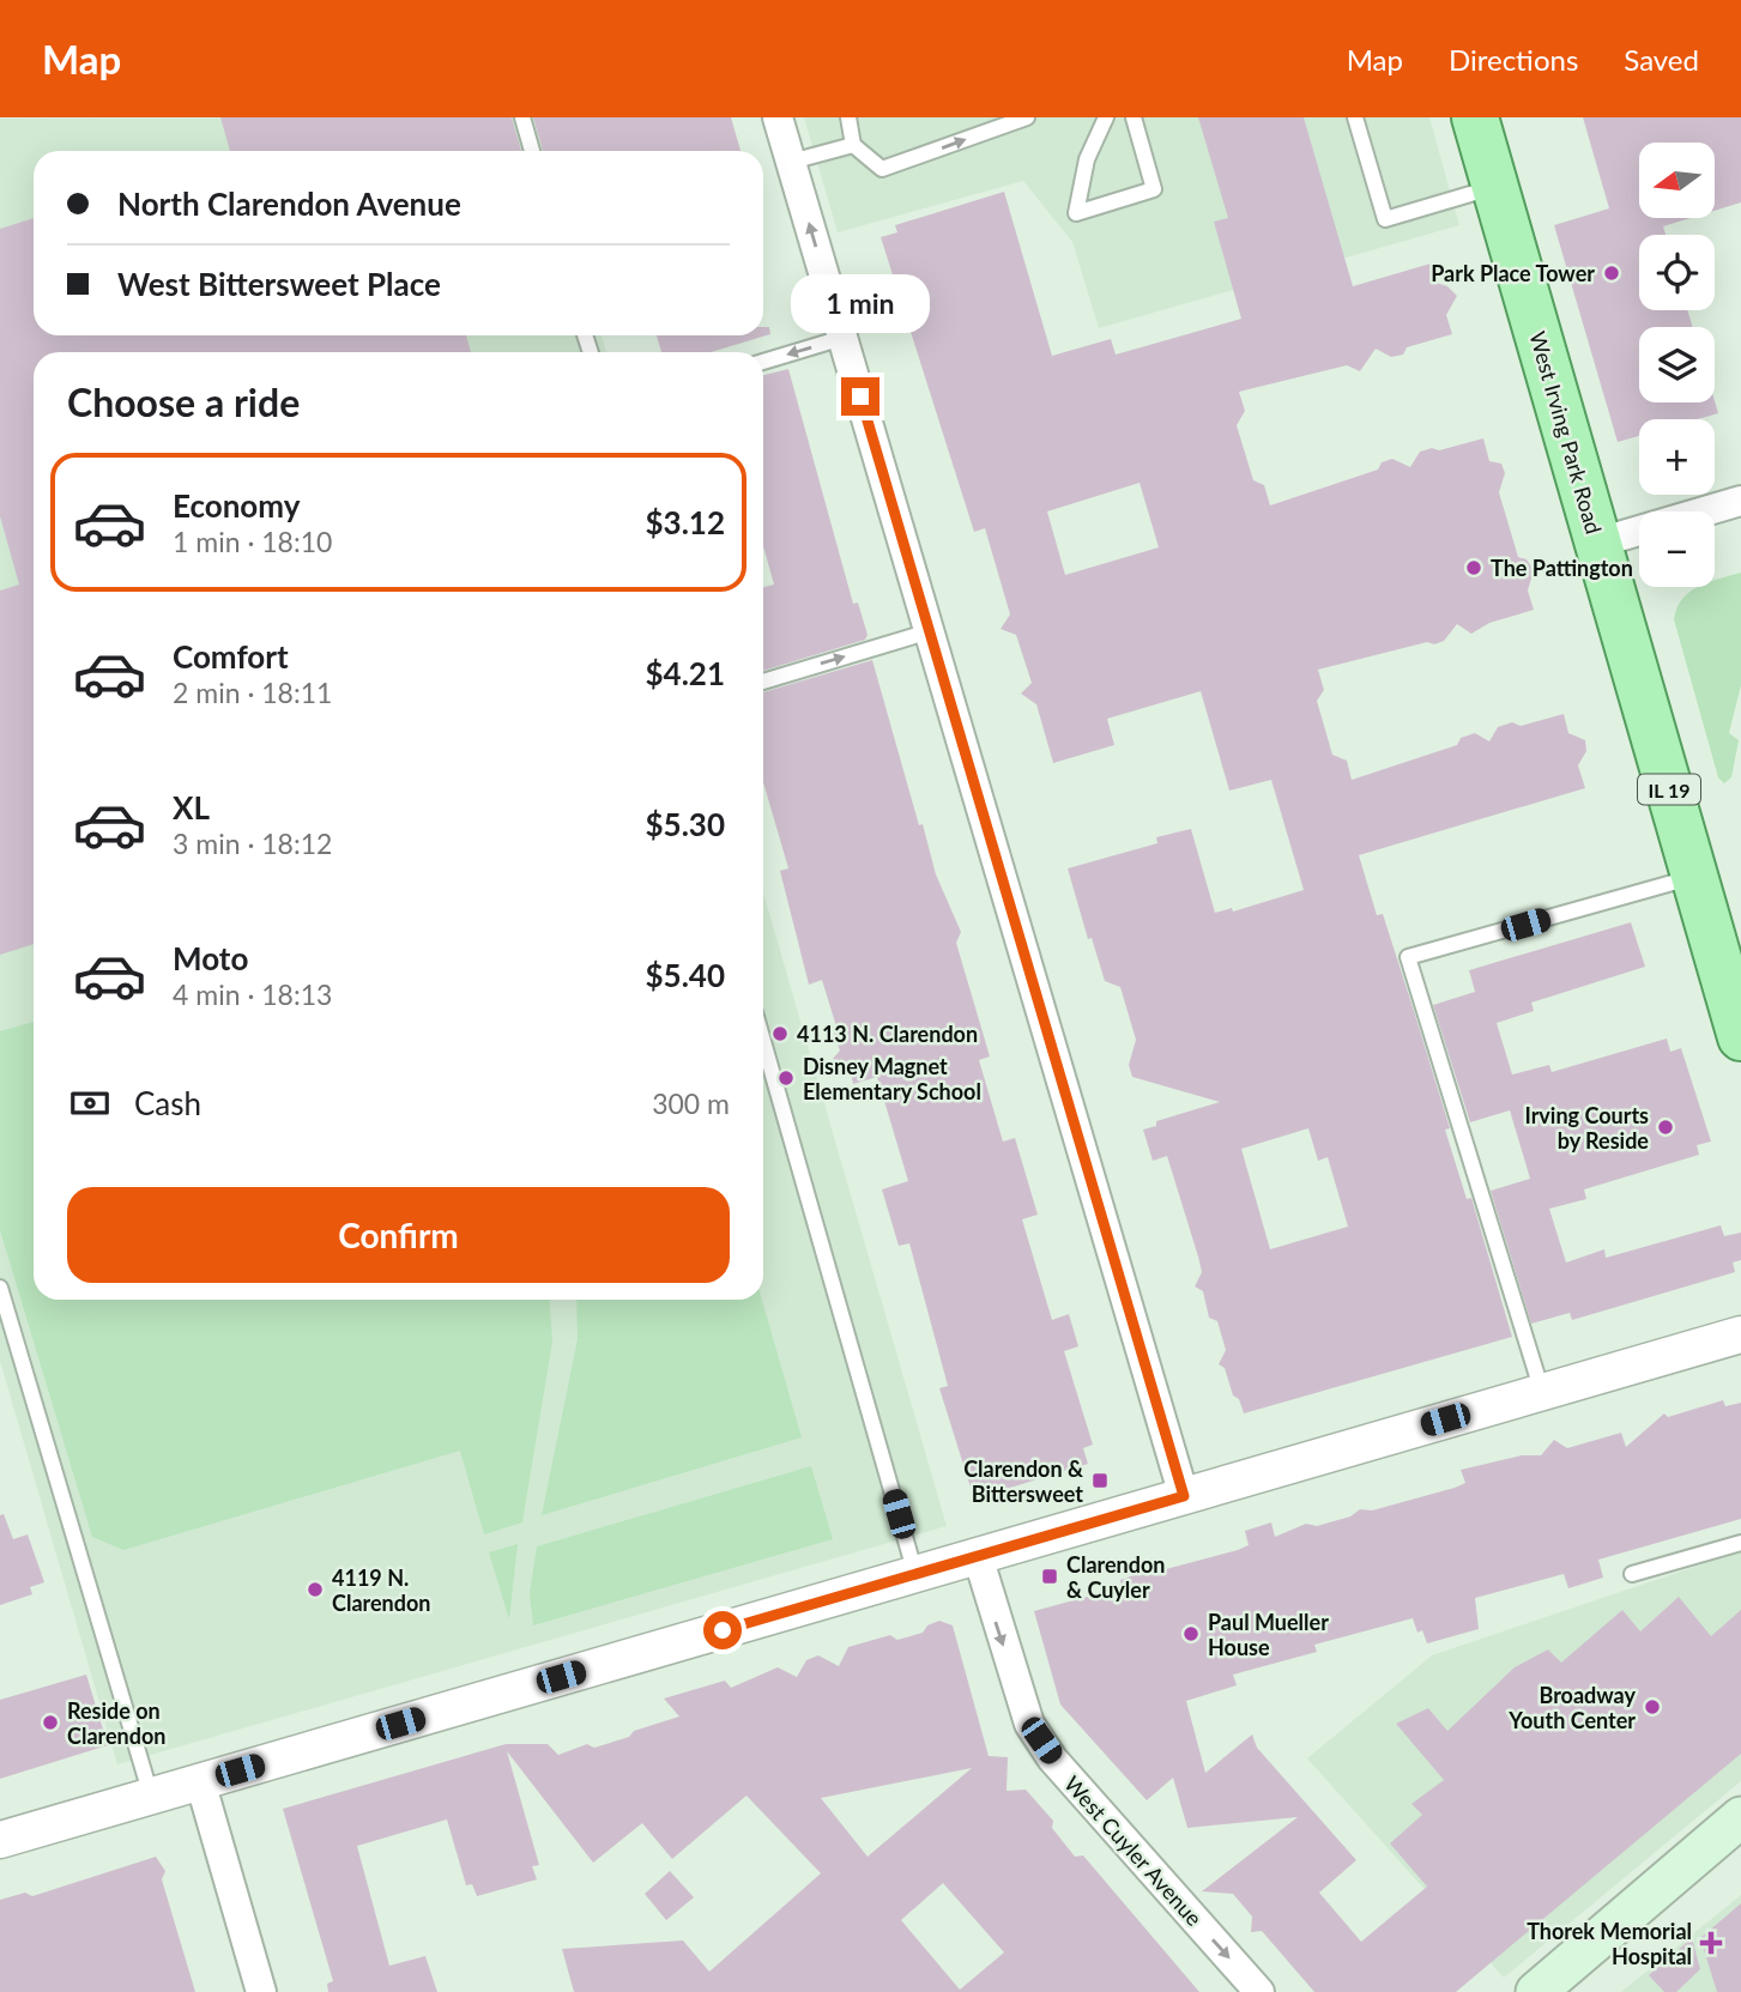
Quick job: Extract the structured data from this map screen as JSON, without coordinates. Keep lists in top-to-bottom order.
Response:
{
  "streets": {
    "main road": ["West Irving Park Road", "IL 19"],
    "street": ["West Cuyler Avenue"]
  },
  "one_way": ["West Cuyler Avenue"],
  "places": {
    "other": [
      "Park Place Tower",
      "The Pattington",
      "4113 N. Clarendon",
      "Disney Magnet Elementary School",
      "Irving Courts by Reside",
      "4119 N. Clarendon",
      "Paul Mueller House",
      "Broadway Youth Center",
      "Reside on Clarendon"
    ],
    "transit": ["Clarendon & Bittersweet", "Clarendon & Cuyler"],
    "health": ["Thorek Memorial Hospital"]
  },
  "north": "left",
  "page": {
    "header": "Map",
    "nav": ["Map", "Directions", "Saved"],
    "map_buttons": ["+", "−"],
    "banner": ["North Clarendon Avenue", "West Bittersweet Place"],
    "bubble": "1 min",
    "heading": "Choose a ride",
    "list": [
      {
        "name": "Economy",
        "note": "1 min · 18:10",
        "value": "$3.12"
      },
      {
        "name": "Comfort",
        "note": "2 min · 18:11",
        "value": "$4.21"
      },
      {
        "name": "XL",
        "note": "3 min · 18:12",
        "value": "$5.30"
      },
      {
        "name": "Moto",
        "note": "4 min · 18:13",
        "value": "$5.40"
      }
    ],
    "pay": ["Cash", "300 m"],
    "buttons": "Confirm"
  }
}
